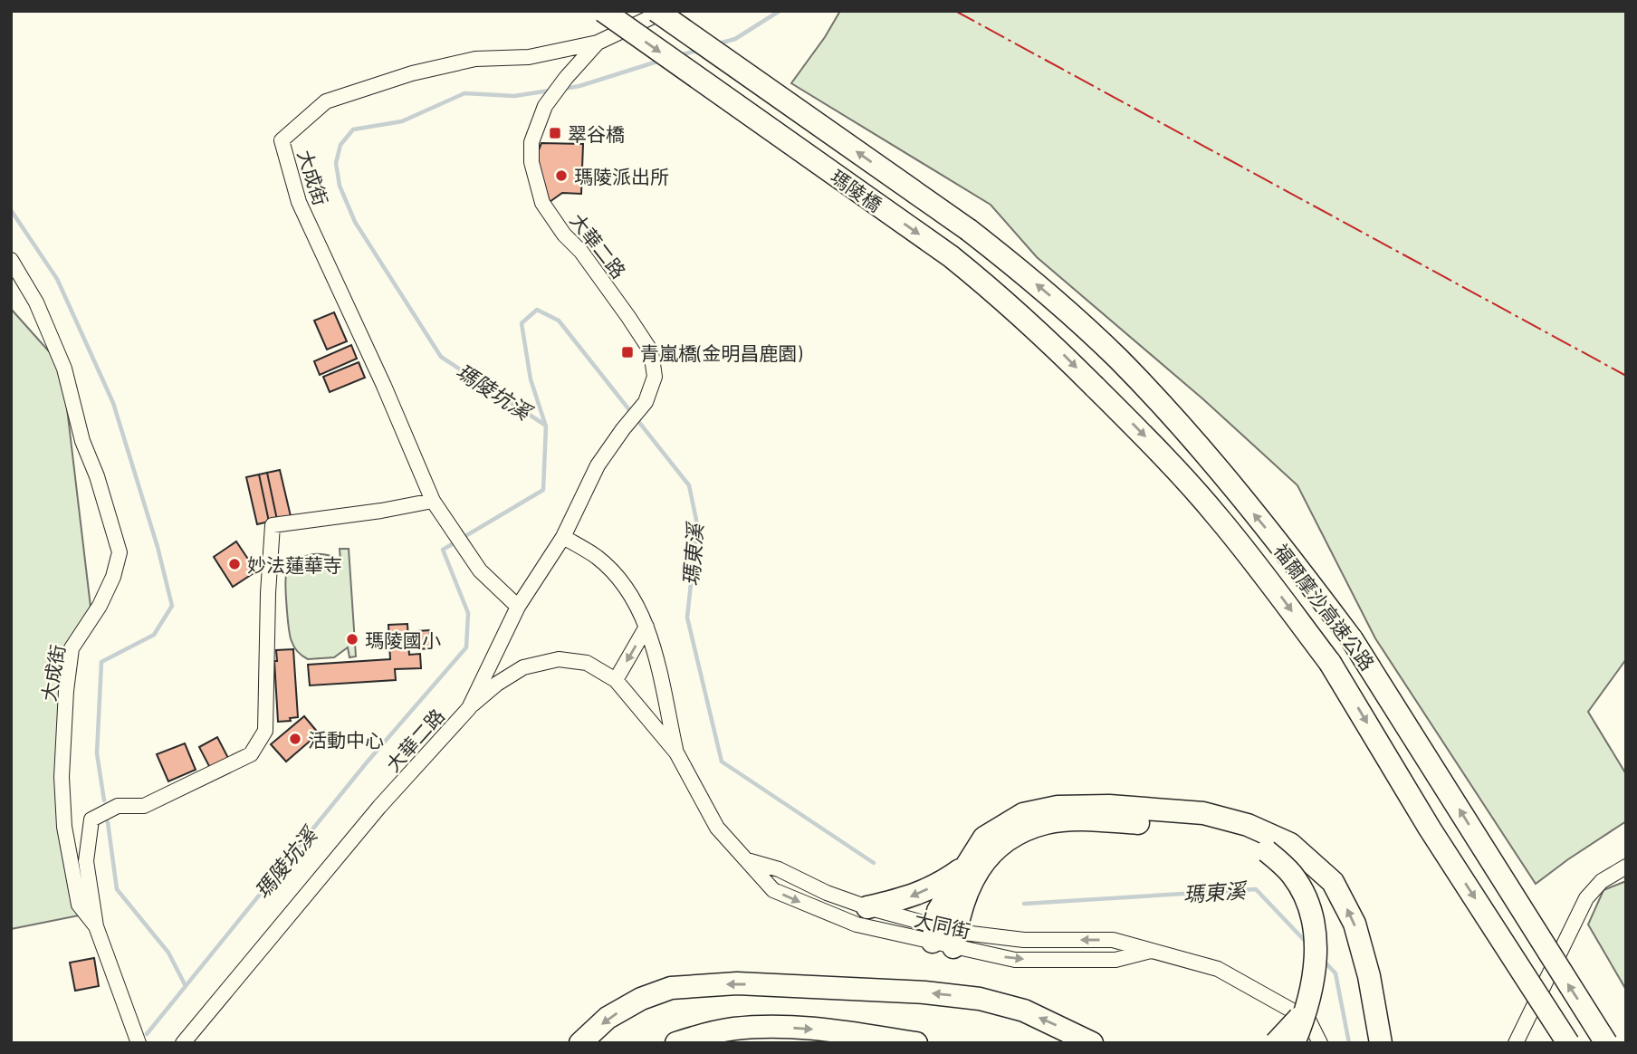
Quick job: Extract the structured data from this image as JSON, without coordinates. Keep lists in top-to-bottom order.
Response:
{
  "streets": {
    "highway": ["瑪陵橋", "福爾摩沙高速公路"],
    "street": ["大成街", "大華二路", "大同街"]
  },
  "crossings": [
    ["大成街", "大華二路"],
    ["瑪陵橋", "福爾摩沙高速公路"]
  ],
  "water": ["瑪陵坑溪", "瑪東溪"],
  "places": {
    "transit": ["翠谷橋", "青嵐橋(金明昌鹿園)"],
    "other": [
      "瑪陵派出所",
      "妙法蓮華寺",
      "瑪陵國小",
      "活動中心"
    ]
  }
}
